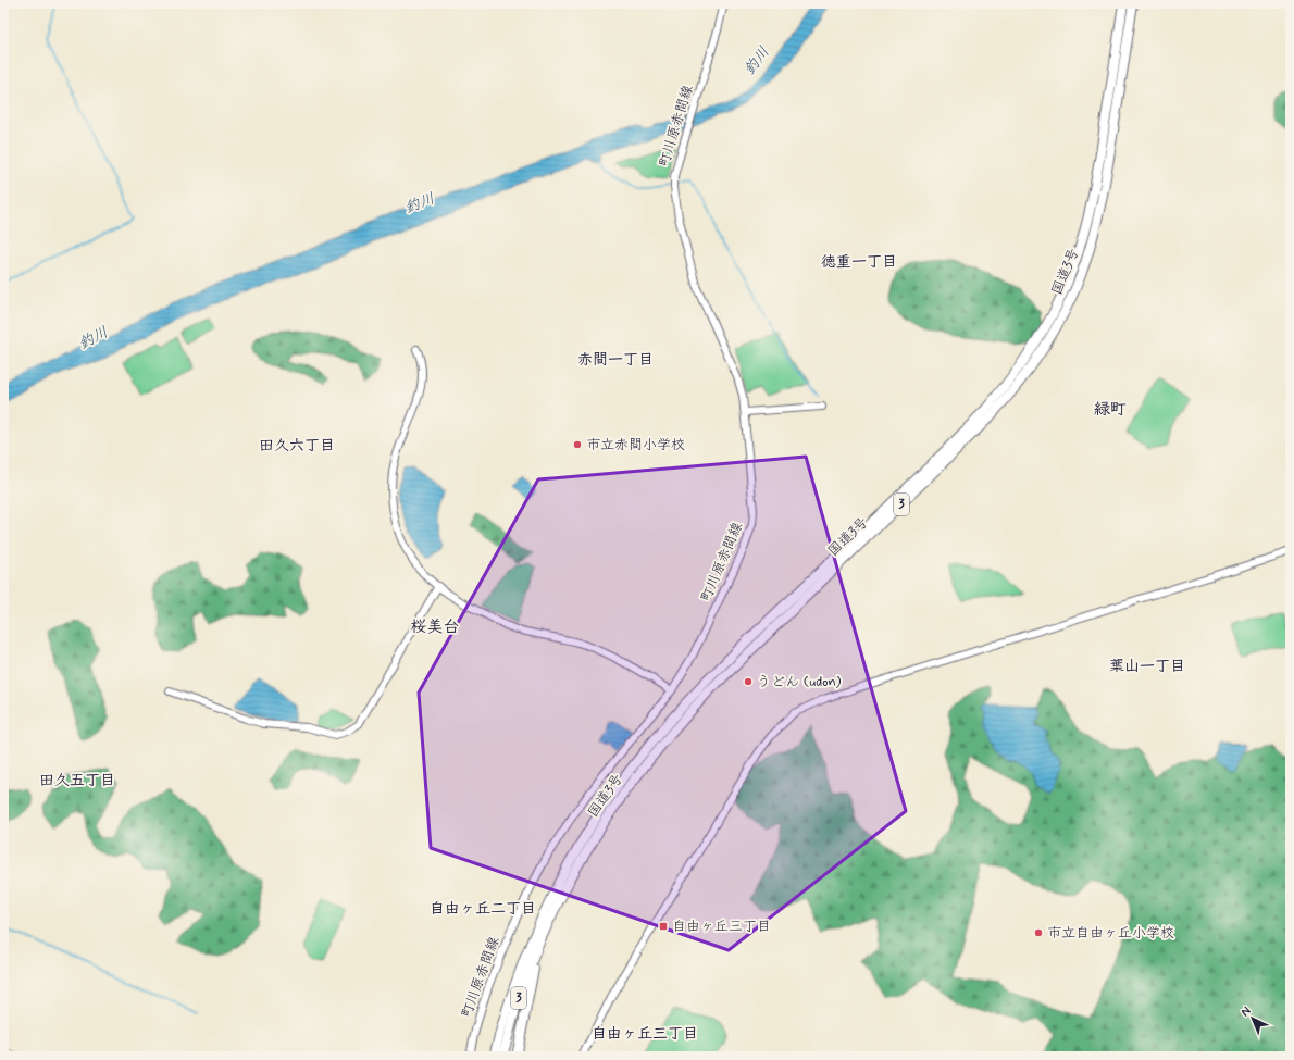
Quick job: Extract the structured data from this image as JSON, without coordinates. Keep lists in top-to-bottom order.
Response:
{
  "streets": {
    "highway": ["国道3号", "3"],
    "street": ["町川原赤間線"]
  },
  "districts": [
    "徳重一丁目",
    "赤間一丁目",
    "緑町",
    "田久六丁目",
    "桜美台",
    "葉山一丁目",
    "田久五丁目",
    "自由ヶ丘二丁目",
    "自由ヶ丘三丁目"
  ],
  "water": ["釣川"],
  "places": {
    "other": ["市立赤間小学校", "うどん (udon)", "市立自由ヶ丘小学校"],
    "transit": ["自由ヶ丘三丁目"]
  },
  "north": "top left"
}
